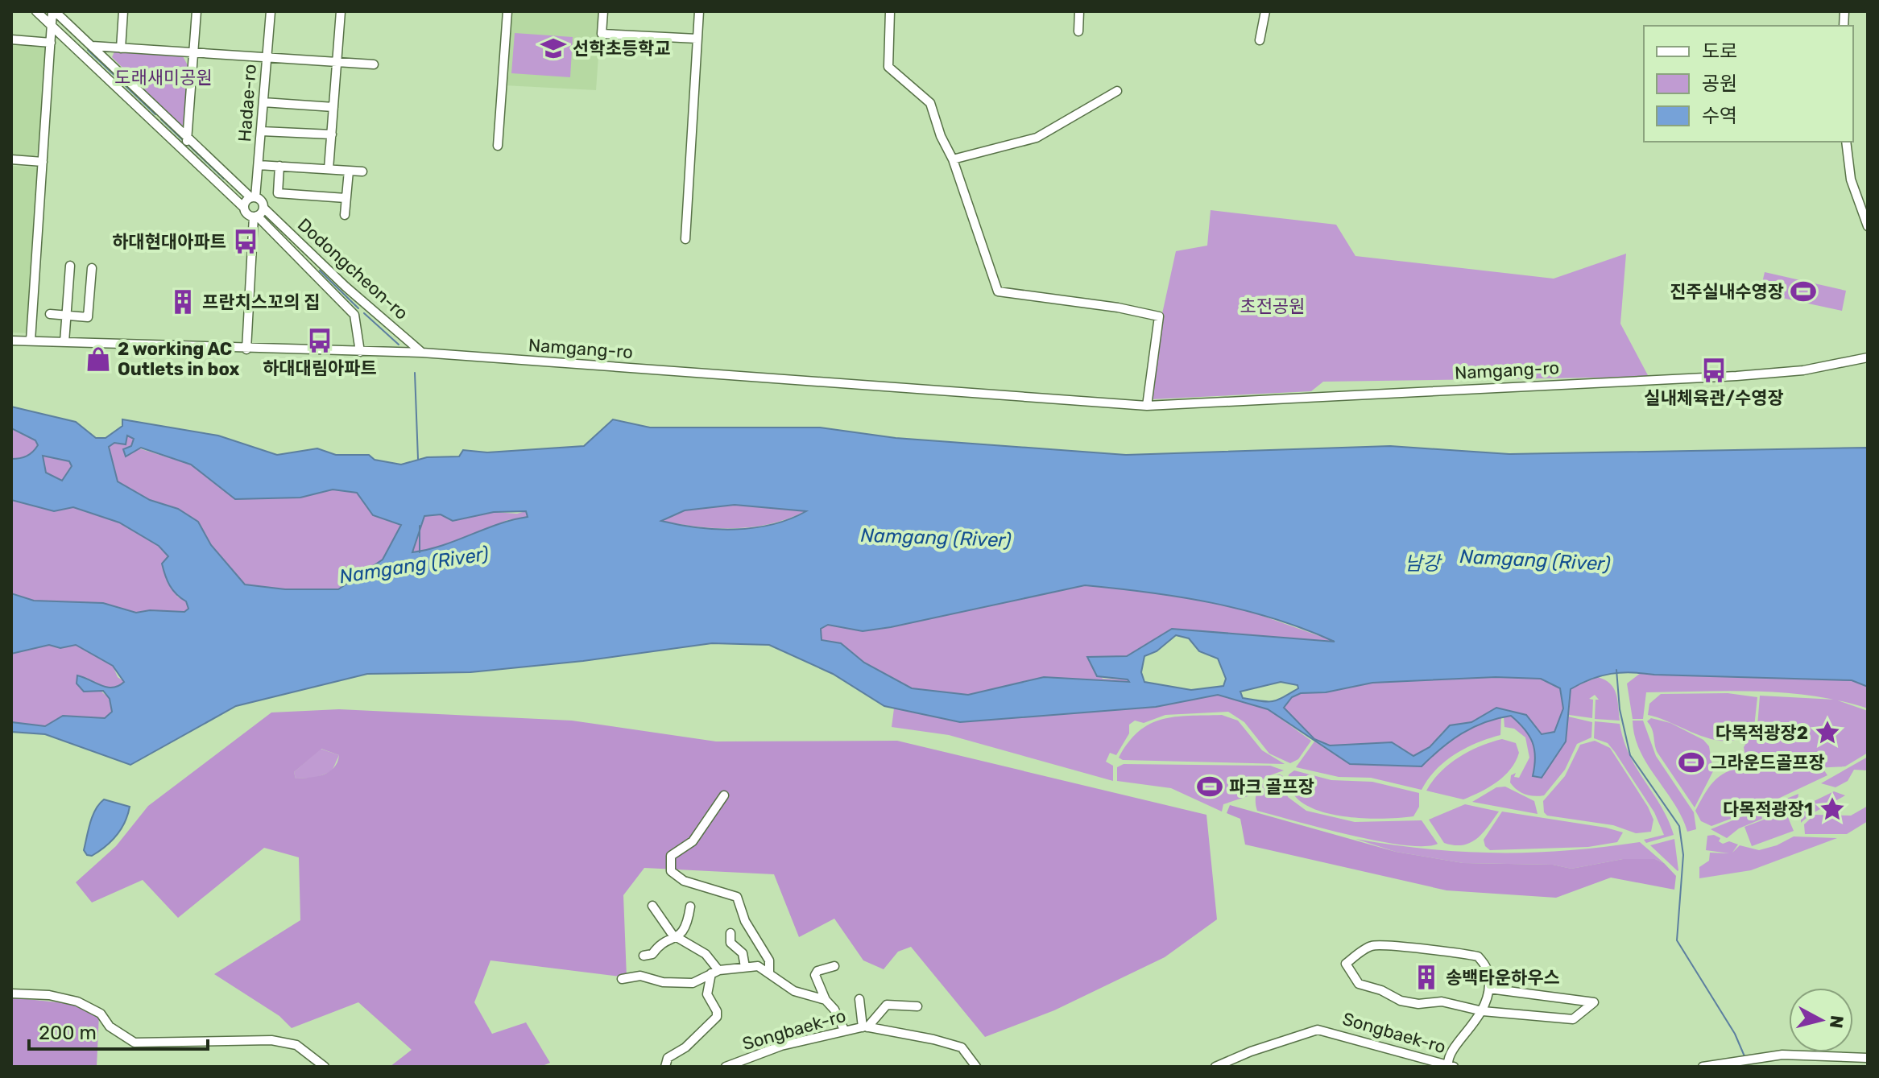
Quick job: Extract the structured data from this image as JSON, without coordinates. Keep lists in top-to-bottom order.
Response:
{
  "streets": {
    "street": [
      "Hadae-ro",
      "Dodongcheon-ro",
      "Namgang-ro",
      "Songbaek-ro"
    ]
  },
  "crossings": [
    ["Hadae-ro", "Dodongcheon-ro"],
    ["Dodongcheon-ro", "Namgang-ro"]
  ],
  "water": ["Namgang (River)", "남강"],
  "parks": ["도래새미공원", "초전공원"],
  "places": {
    "school or university": ["선학초등학교"],
    "bus stop": ["하대현대아파트", "하대대림아파트", "실내체육관/수영장"],
    "sports": ["진주실내수영장", "그라운드골프장", "파크 골프장"],
    "building": ["프란치스꼬의 집", "송백타운하우스"],
    "shop": ["2 working AC Outlets in box"],
    "place": ["다목적광장2", "다목적광장1"]
  },
  "legend": ["도로", "공원", "수역"],
  "scale_bar": "200 m",
  "north": "right"
}
